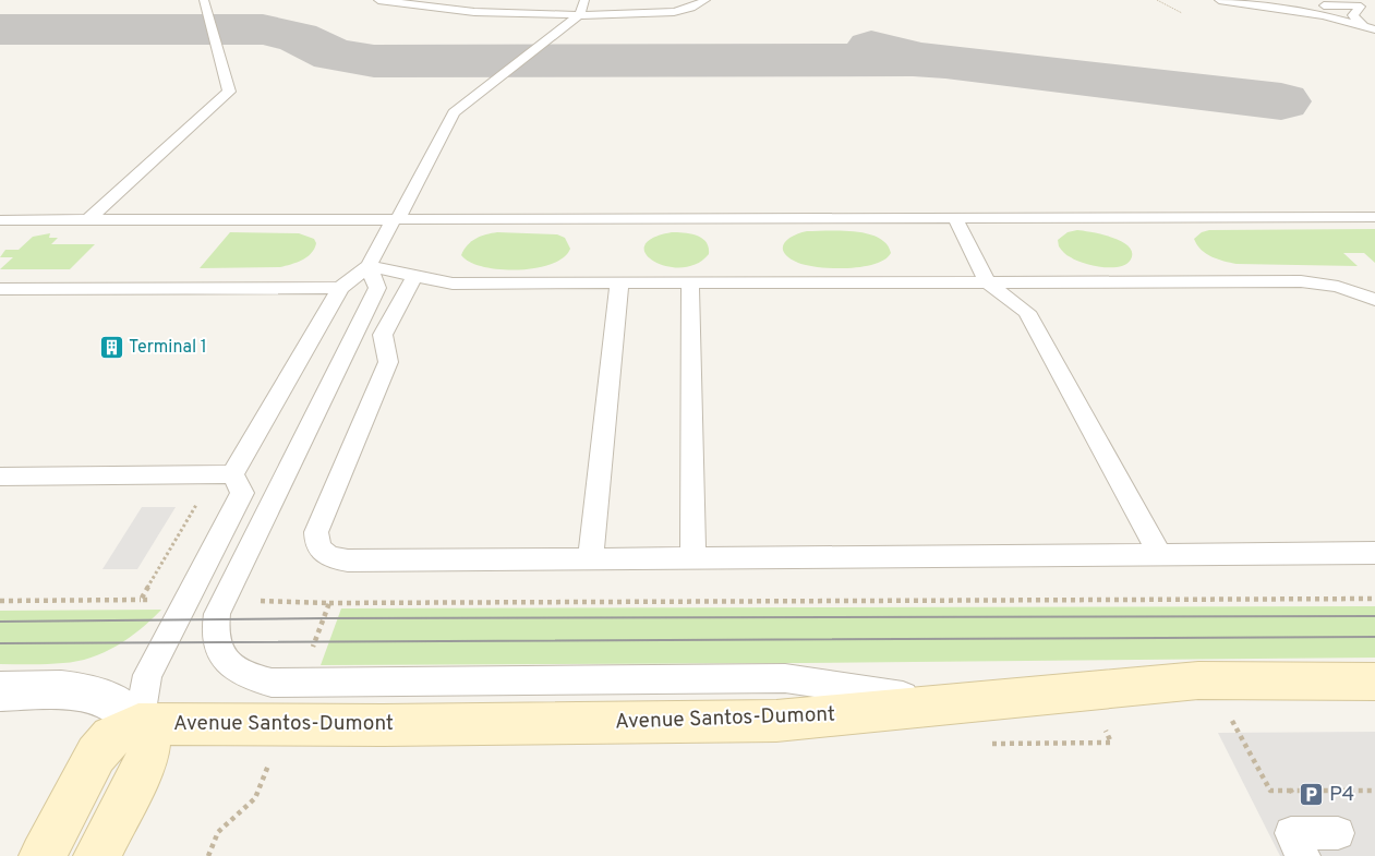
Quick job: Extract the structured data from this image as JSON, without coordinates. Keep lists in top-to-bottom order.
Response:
{
  "streets": {
    "main road": ["Avenue Santos-Dumont"]
  },
  "places": {
    "building": ["Terminal 1"],
    "parking": ["P4"]
  }
}
